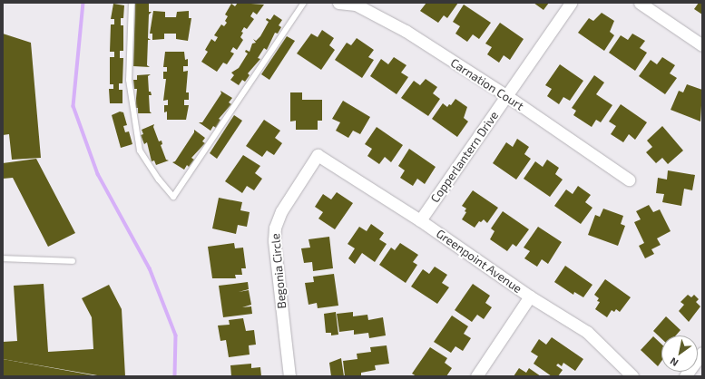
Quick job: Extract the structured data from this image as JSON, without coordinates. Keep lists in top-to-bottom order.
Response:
{
  "streets": {
    "street": [
      "Carnation Court",
      "Copperlantern Drive",
      "Greenpoint Avenue",
      "Begonia Circle"
    ]
  },
  "crossings": [
    ["Carnation Court", "Copperlantern Drive"],
    ["Copperlantern Drive", "Greenpoint Avenue"],
    ["Greenpoint Avenue", "Begonia Circle"]
  ],
  "north": "bottom left"
}
